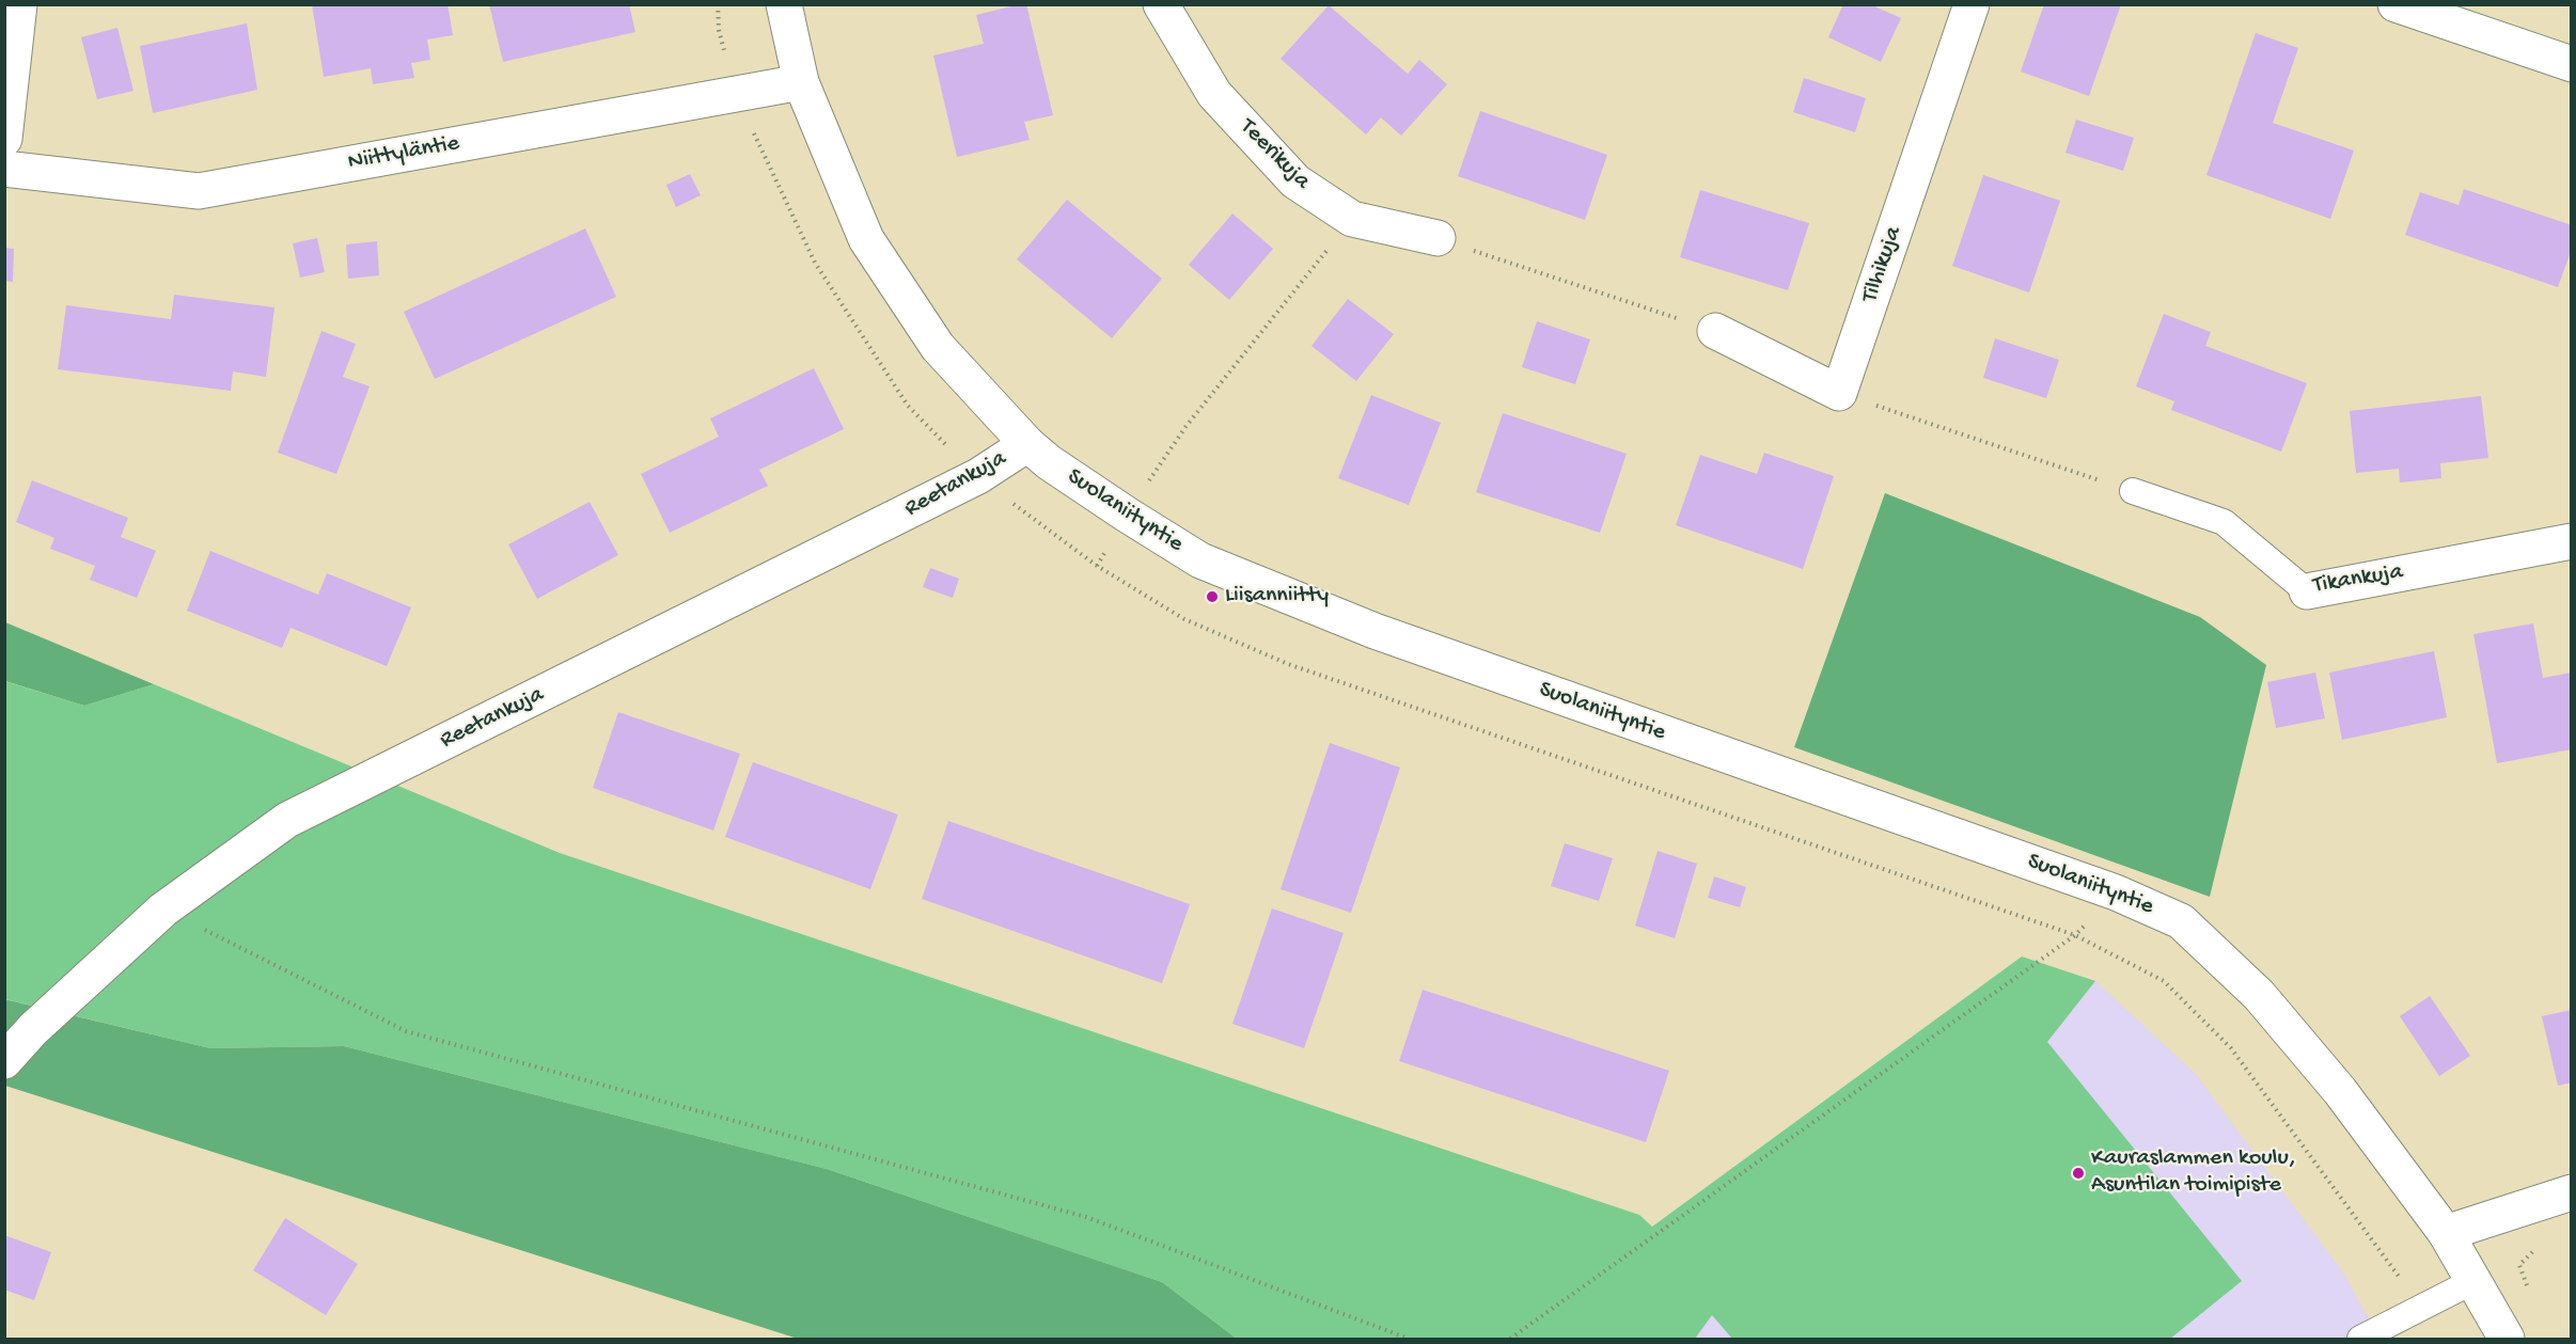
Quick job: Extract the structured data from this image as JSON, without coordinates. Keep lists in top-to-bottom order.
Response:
{
  "streets": {
    "street": [
      "Niittyläntie",
      "Teerikuja",
      "Tilhikuja",
      "Reetankuja",
      "Suolaniityntie",
      "Tikankuja"
    ]
  },
  "crossings": [
    ["Niittyläntie", "Suolaniityntie"],
    ["Reetankuja", "Suolaniityntie"]
  ],
  "places": ["Liisanniitty", "Kauraslammen koulu, Asuntilan toimipiste"]
}
